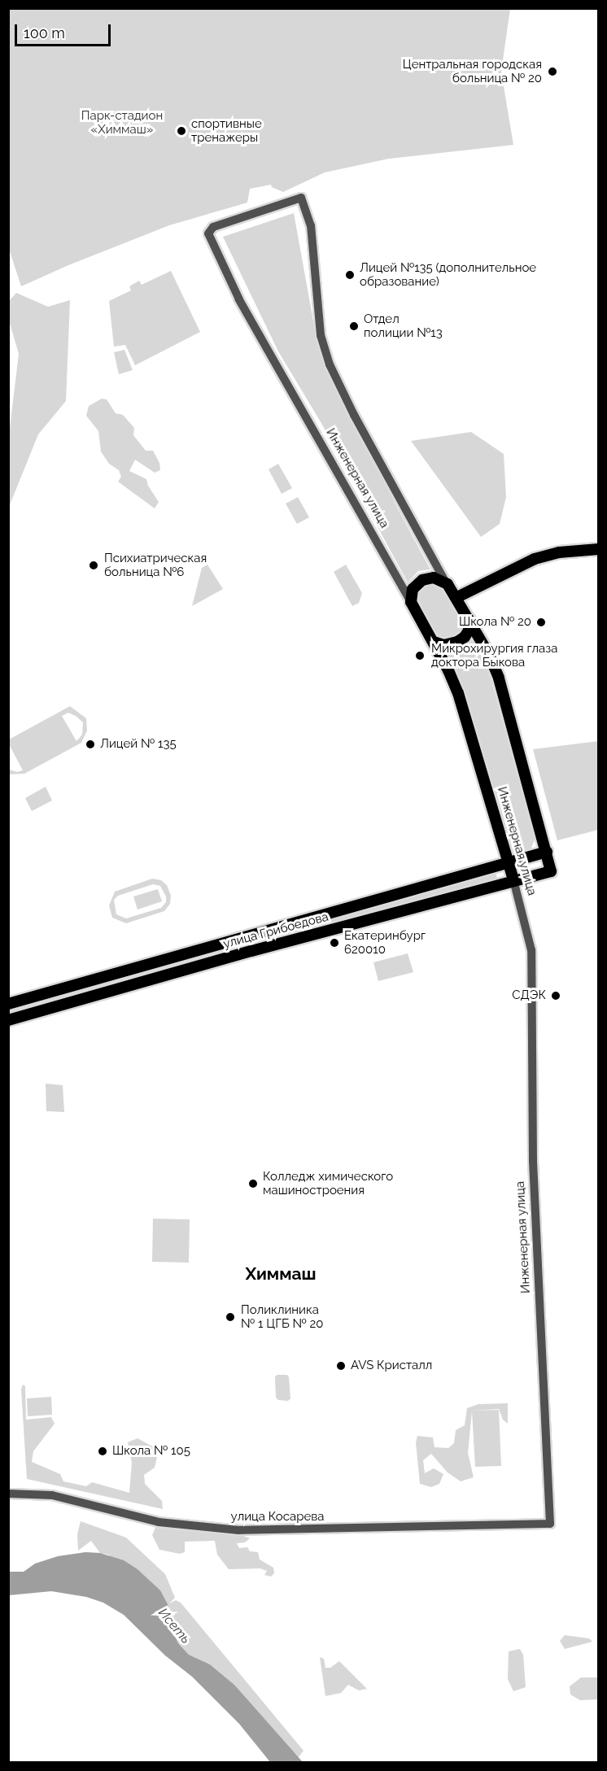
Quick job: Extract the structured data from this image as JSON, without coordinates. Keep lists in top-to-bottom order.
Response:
{
  "streets": {
    "main road": ["Инженерная улица", "улица Грибоедова"],
    "street": ["улица Косарева"]
  },
  "crossings": [
    ["Инженерная улица", "улица Грибоедова"],
    ["Инженерная улица", "улица Косарева"]
  ],
  "districts": ["Химмаш"],
  "water": ["Исеть"],
  "parks": ["Парк-стадион «Химмаш»"],
  "places": [
    "Центральная городская больница № 20",
    "спортивные тренажеры",
    "Лицей №135 (дополнительное образование)",
    "Отдел полиции №13",
    "Психиатрическая больница №6",
    "Школа № 20",
    "Микрохирургия глаза доктора Быкова",
    "Лицей № 135",
    "Екатеринбург 620010",
    "СДЭК",
    "Колледж химического машиностроения",
    "Поликлиника № 1 ЦГБ № 20",
    "AVS Кристалл",
    "Школа № 105"
  ],
  "scale_bar": "100 m"
}
